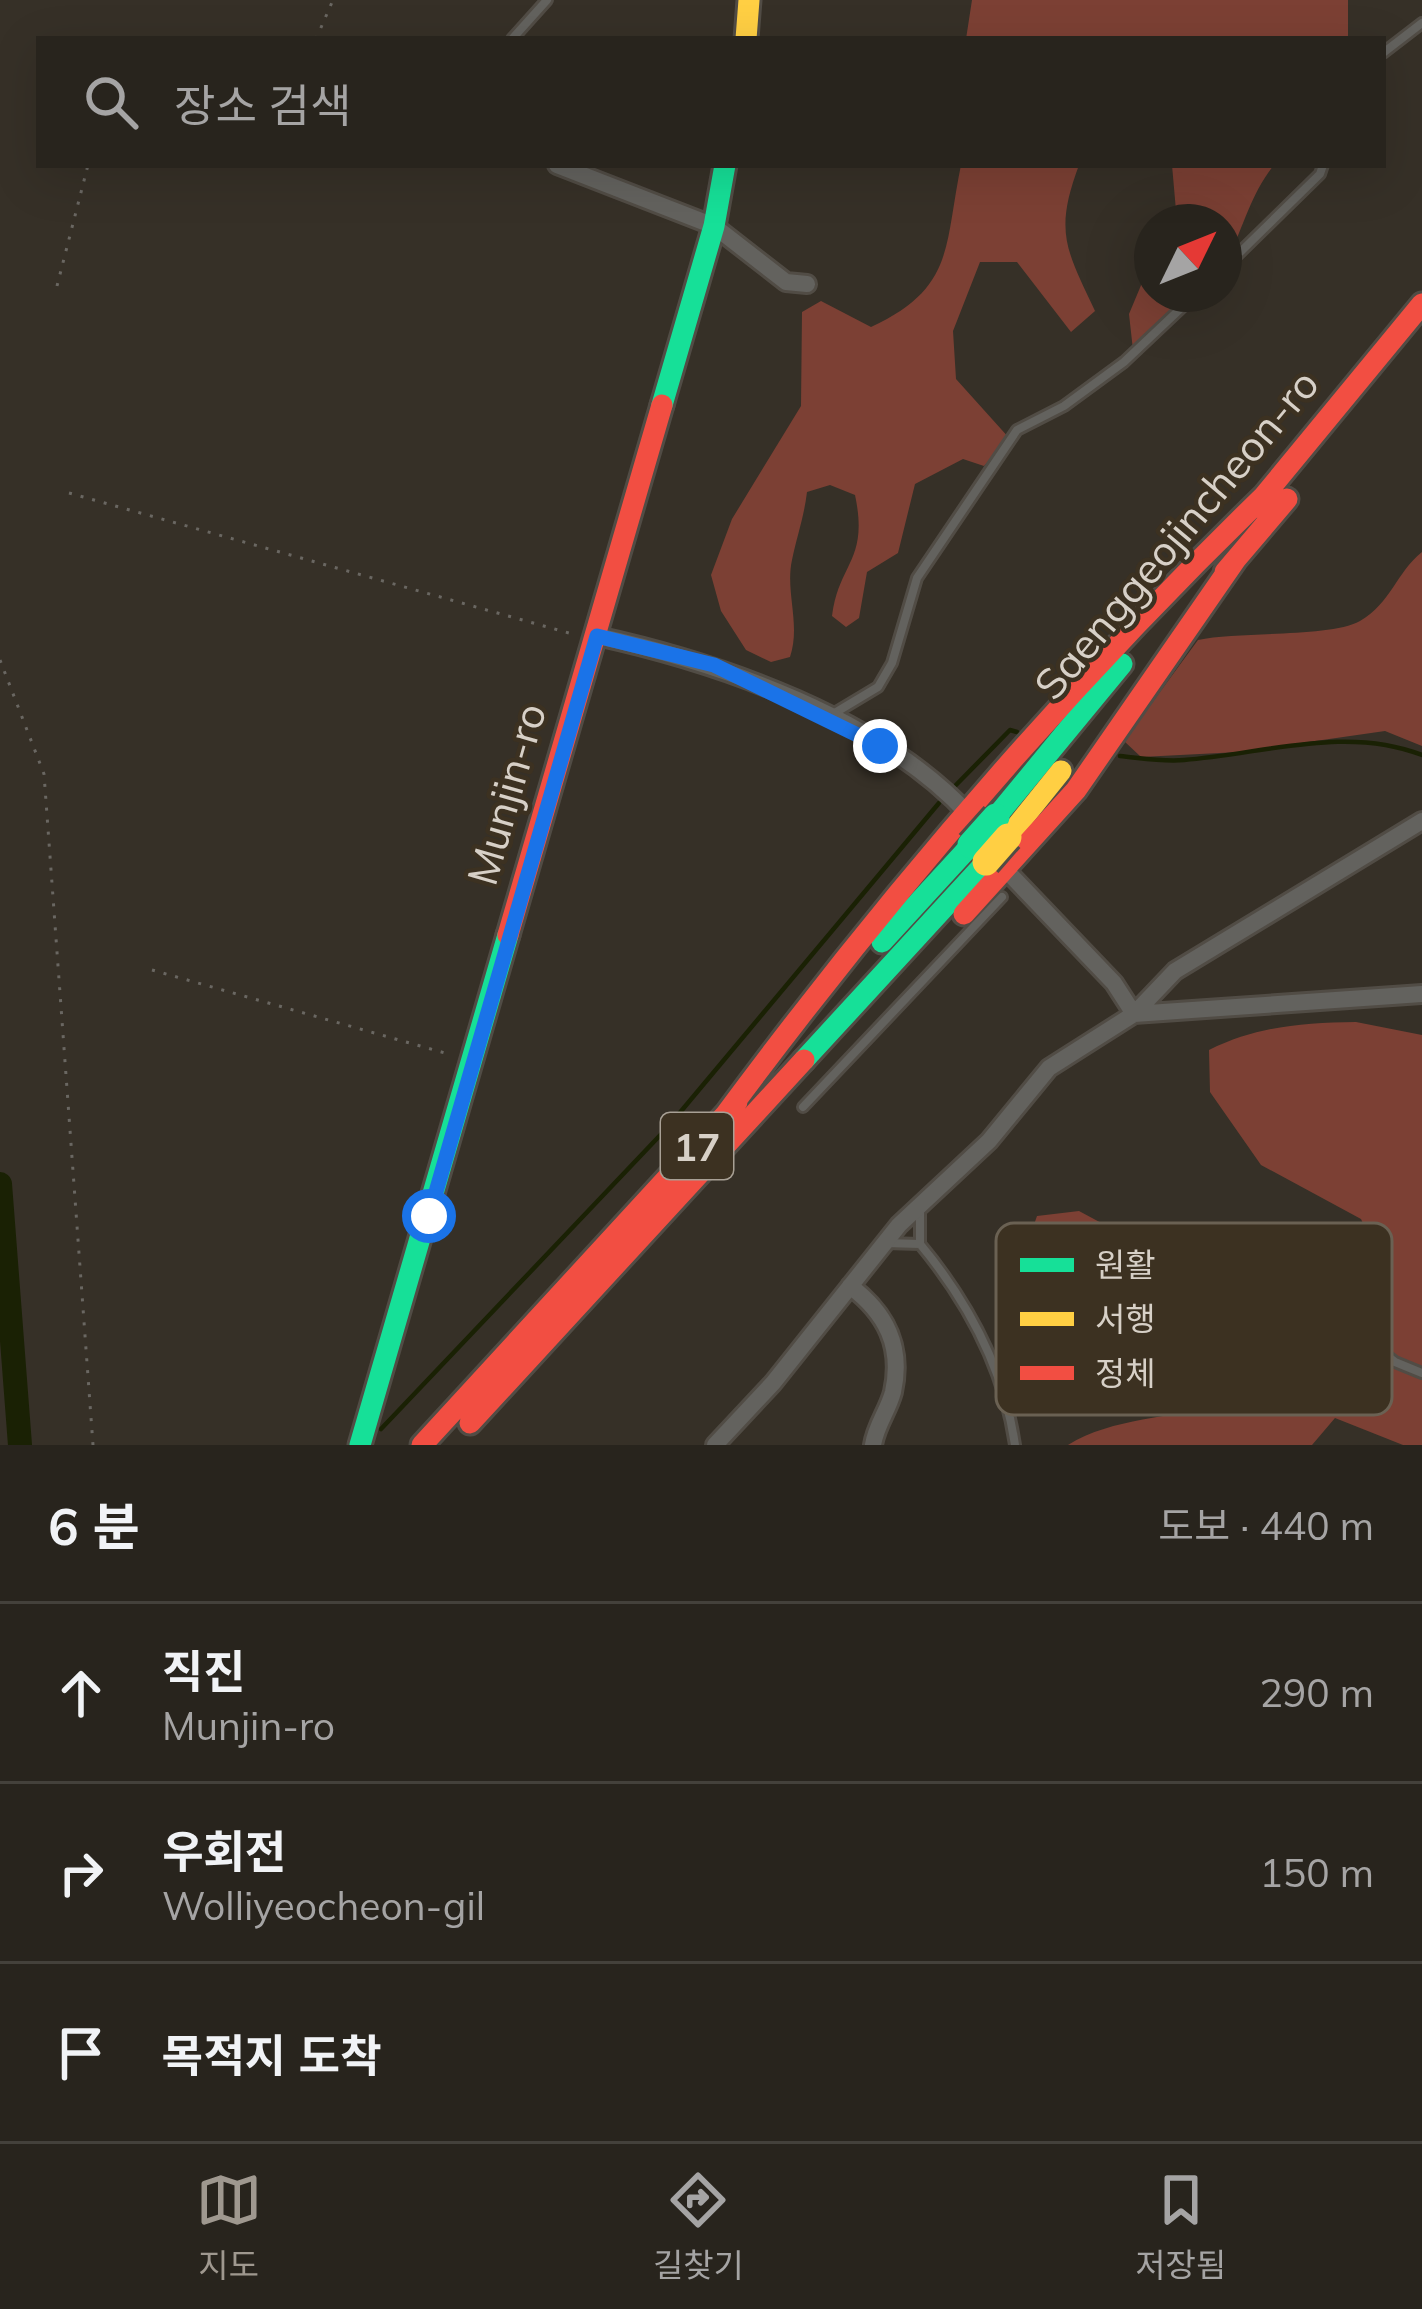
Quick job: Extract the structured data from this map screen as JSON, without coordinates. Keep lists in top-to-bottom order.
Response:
{
  "streets": {
    "main road": ["Saenggeojincheon-ro", "Munjin-ro", "17"]
  },
  "crossings": [
    ["Saenggeojincheon-ro", "17"]
  ],
  "legend": ["원활", "서행", "정체"],
  "north": "top right",
  "page": {
    "search": "장소 검색",
    "heading": ["6 분", "도보 · 440 m"],
    "list": [
      ["직진", "Munjin-ro", "290 m"],
      ["우회전", "Wolliyeocheon-gil", "150 m"],
      "목적지 도착"
    ],
    "nav": ["지도", "길찾기", "저장됨"]
  }
}
